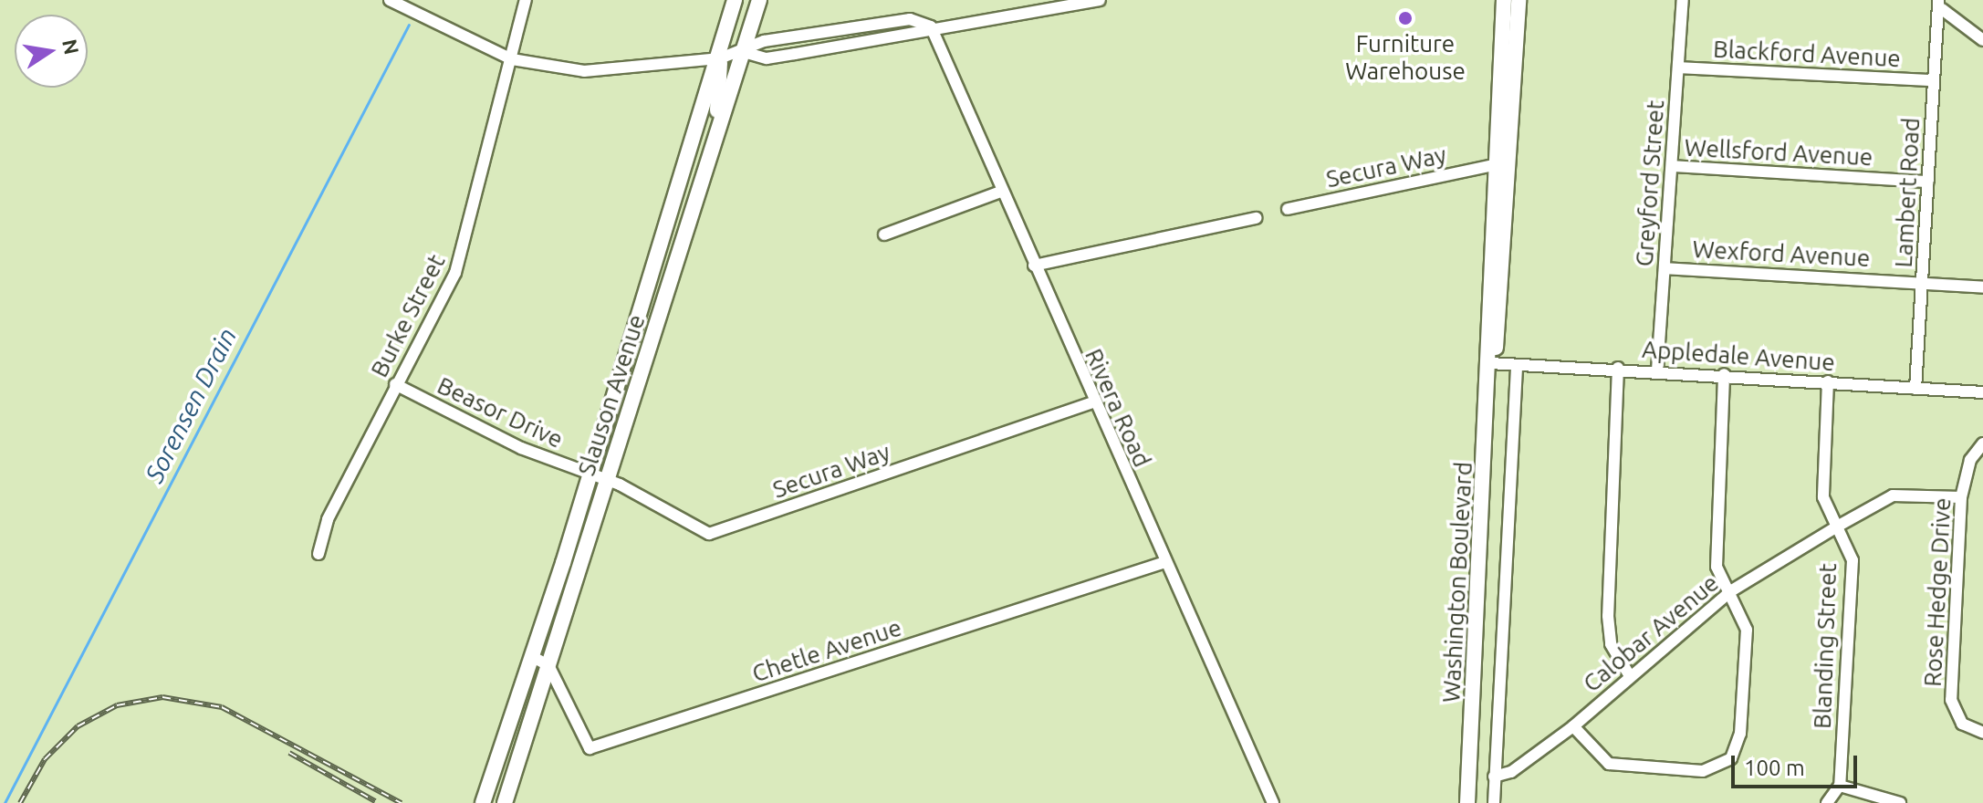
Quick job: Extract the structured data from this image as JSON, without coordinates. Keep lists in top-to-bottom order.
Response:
{
  "streets": {
    "main road": ["Slauson Avenue", "Washington Boulevard"],
    "street": [
      "Blackford Avenue",
      "Wellsford Avenue",
      "Secura Way",
      "Greyford Street",
      "Lambert Road",
      "Wexford Avenue",
      "Burke Street",
      "Appledale Avenue",
      "Rivera Road",
      "Beasor Drive",
      "Rose Hedge Drive",
      "Calobar Avenue",
      "Blanding Street",
      "Chetle Avenue"
    ]
  },
  "crossings": [
    ["Blackford Avenue", "Greyford Street"],
    ["Blackford Avenue", "Lambert Road"],
    ["Wellsford Avenue", "Greyford Street"],
    ["Wellsford Avenue", "Lambert Road"],
    ["Secura Way", "Slauson Avenue"],
    ["Secura Way", "Rivera Road"],
    ["Secura Way", "Beasor Drive"],
    ["Secura Way", "Washington Boulevard"],
    ["Greyford Street", "Wexford Avenue"],
    ["Greyford Street", "Appledale Avenue"],
    ["Lambert Road", "Wexford Avenue"],
    ["Lambert Road", "Appledale Avenue"],
    ["Burke Street", "Beasor Drive"],
    ["Appledale Avenue", "Washington Boulevard"],
    ["Appledale Avenue", "Blanding Street"],
    ["Slauson Avenue", "Beasor Drive"],
    ["Slauson Avenue", "Chetle Avenue"],
    ["Rivera Road", "Chetle Avenue"],
    ["Washington Boulevard", "Calobar Avenue"],
    ["Rose Hedge Drive", "Calobar Avenue"],
    ["Calobar Avenue", "Blanding Street"]
  ],
  "water": ["Sorensen Drain"],
  "places": ["Furniture Warehouse"],
  "scale_bar": "100 m",
  "north": "right"
}
